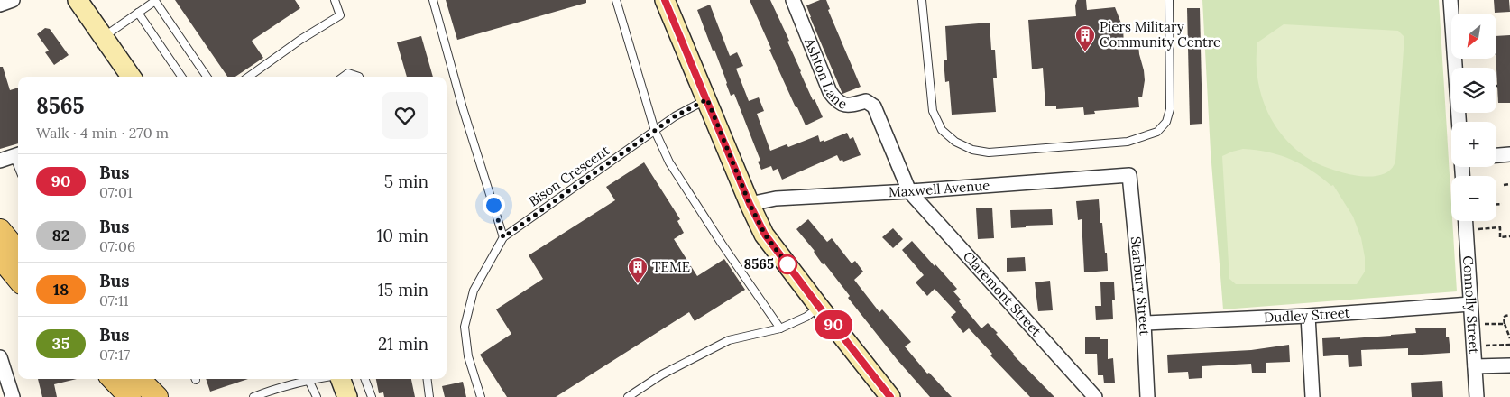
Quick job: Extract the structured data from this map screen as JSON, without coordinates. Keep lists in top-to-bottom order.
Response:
{
  "streets": {
    "street": [
      "Ashton Lane",
      "Maxwell Avenue",
      "Stanbury Street",
      "Claremont Street",
      "Connolly Street",
      "Dudley Street"
    ],
    "lane": ["Bison Crescent"]
  },
  "crossings": [
    ["Ashton Lane", "Maxwell Avenue"],
    ["Ashton Lane", "Claremont Street"],
    ["Maxwell Avenue", "Stanbury Street"],
    ["Maxwell Avenue", "Claremont Street"],
    ["Stanbury Street", "Dudley Street"],
    ["Connolly Street", "Dudley Street"]
  ],
  "places": {
    "building": ["Piers Military Community Centre", "TEME"],
    "other": ["8565"]
  },
  "lines": ["bus line 90"],
  "north": "bottom left",
  "page": {
    "on_map": "90",
    "map_buttons": ["+", "−"],
    "heading": ["8565", "Walk · 4 min · 270 m"],
    "list": [
      {
        "mark": "90",
        "name": "Bus",
        "note": "07:01",
        "value": "5 min"
      },
      {
        "mark": "82",
        "name": "Bus",
        "note": "07:06",
        "value": "10 min"
      },
      {
        "mark": "18",
        "name": "Bus",
        "note": "07:11",
        "value": "15 min"
      },
      {
        "mark": "35",
        "name": "Bus",
        "note": "07:17",
        "value": "21 min"
      }
    ]
  }
}
